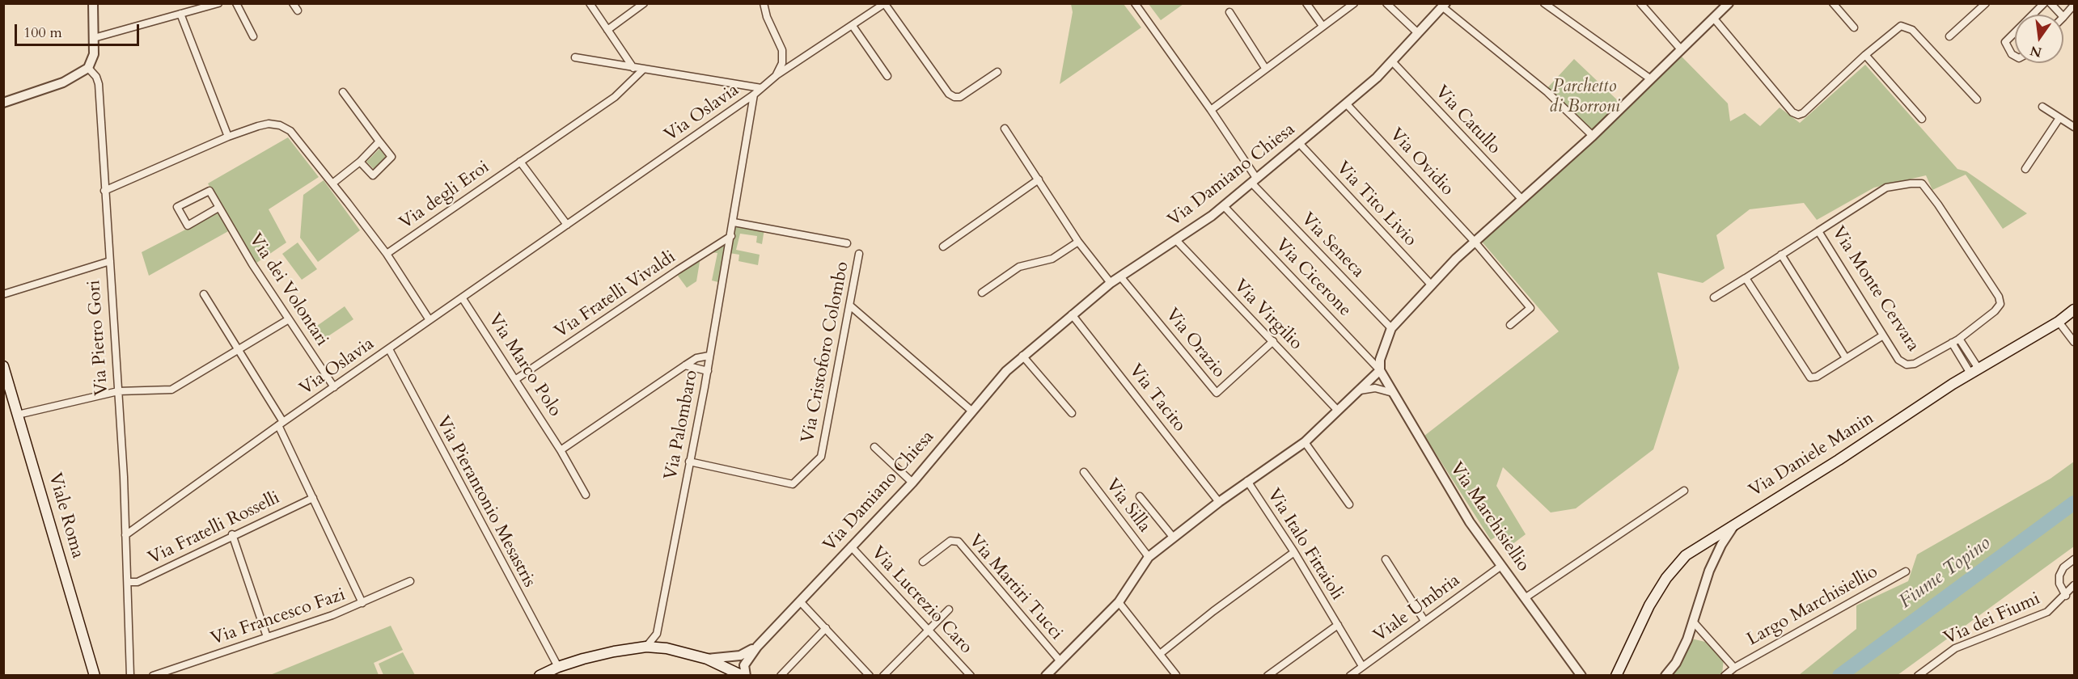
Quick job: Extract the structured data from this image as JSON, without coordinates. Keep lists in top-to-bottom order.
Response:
{
  "streets": {
    "main road": ["Via Daniele Manin", "Viale Roma"],
    "street": [
      "Via Oslavia",
      "Via Catullo",
      "Via Ovidio",
      "Via Damiano Chiesa",
      "Via degli Eroi",
      "Via Tito Livio",
      "Via Seneca",
      "Via Cicerone",
      "Via Monte Cervara",
      "Via dei Volontari",
      "Via Fratelli Vivaldi",
      "Via Virgilio",
      "Via Pietro Gori",
      "Via Orazio",
      "Via Cristoforo Colombo",
      "Via Marco Polo",
      "Via Tacito",
      "Via Palombaro",
      "Via Pierantonio Mesastris",
      "Via Silla",
      "Via Marchisiellio",
      "Via Fratelli Rosselli",
      "Via Italo Fittaioli",
      "Via Martiri Tucci",
      "Via Lucrezio Caro",
      "Largo Marchisiellio",
      "Viale Umbria",
      "Via Francesco Fazi",
      "Via dei Fiumi"
    ]
  },
  "crossings": [
    ["Via Oslavia", "Via dei Volontari"],
    ["Via Oslavia", "Via Pietro Gori"],
    ["Via Oslavia", "Via Marco Polo"],
    ["Via Oslavia", "Via Palombaro"],
    ["Via Oslavia", "Via Pierantonio Mesastris"],
    ["Via Catullo", "Via Damiano Chiesa"],
    ["Via Ovidio", "Via Damiano Chiesa"],
    ["Via Damiano Chiesa", "Via Tito Livio"],
    ["Via Damiano Chiesa", "Via Seneca"],
    ["Via Damiano Chiesa", "Via Cicerone"],
    ["Via Damiano Chiesa", "Via Virgilio"],
    ["Via Damiano Chiesa", "Via Orazio"],
    ["Via Damiano Chiesa", "Via Tacito"],
    ["Via Damiano Chiesa", "Via Lucrezio Caro"],
    ["Via Cicerone", "Via Marchisiellio"],
    ["Via Fratelli Vivaldi", "Via Marco Polo"],
    ["Via Fratelli Vivaldi", "Via Palombaro"],
    ["Via Virgilio", "Via Orazio"],
    ["Via Pietro Gori", "Via Fratelli Rosselli"],
    ["Via Cristoforo Colombo", "Via Palombaro"],
    ["Via Marchisiellio", "Viale Umbria"],
    ["Via Italo Fittaioli", "Viale Umbria"]
  ],
  "water": ["Fiume Topino"],
  "parks": ["Parchetto di Borroni"],
  "scale_bar": "100 m",
  "north": "bottom"
}
